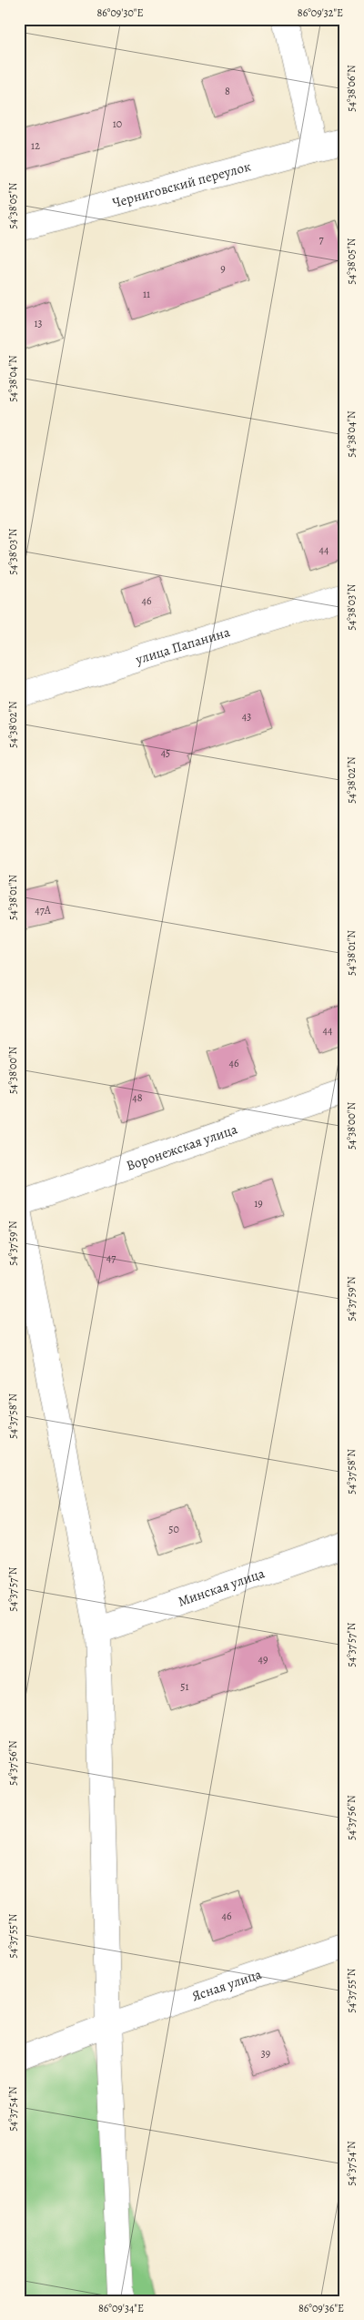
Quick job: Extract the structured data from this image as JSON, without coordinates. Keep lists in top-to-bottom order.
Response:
{
  "streets": {
    "street": [
      "Черниговский переулок",
      "улица Папанина",
      "Воронежская улица",
      "Минская улица",
      "Ясная улица"
    ]
  },
  "house_numbers": [
    "8",
    "10",
    "12",
    "7",
    "9",
    "11",
    "13",
    "44",
    "46",
    "43",
    "45",
    "47А",
    "44",
    "46",
    "48",
    "19",
    "47",
    "50",
    "49",
    "51",
    "46",
    "39"
  ],
  "coordinates": [
    "86°09'30\"E",
    "86°09'32\"E",
    "54°38'06\"N",
    "54°38'05\"N",
    "54°38'04\"N",
    "54°38'03\"N",
    "54°38'02\"N",
    "54°38'01\"N",
    "54°38'00\"N",
    "54°37'59\"N",
    "54°37'58\"N",
    "54°37'57\"N",
    "54°37'56\"N",
    "54°37'55\"N",
    "54°37'54\"N",
    "86°09'34\"E",
    "86°09'36\"E"
  ]
}
